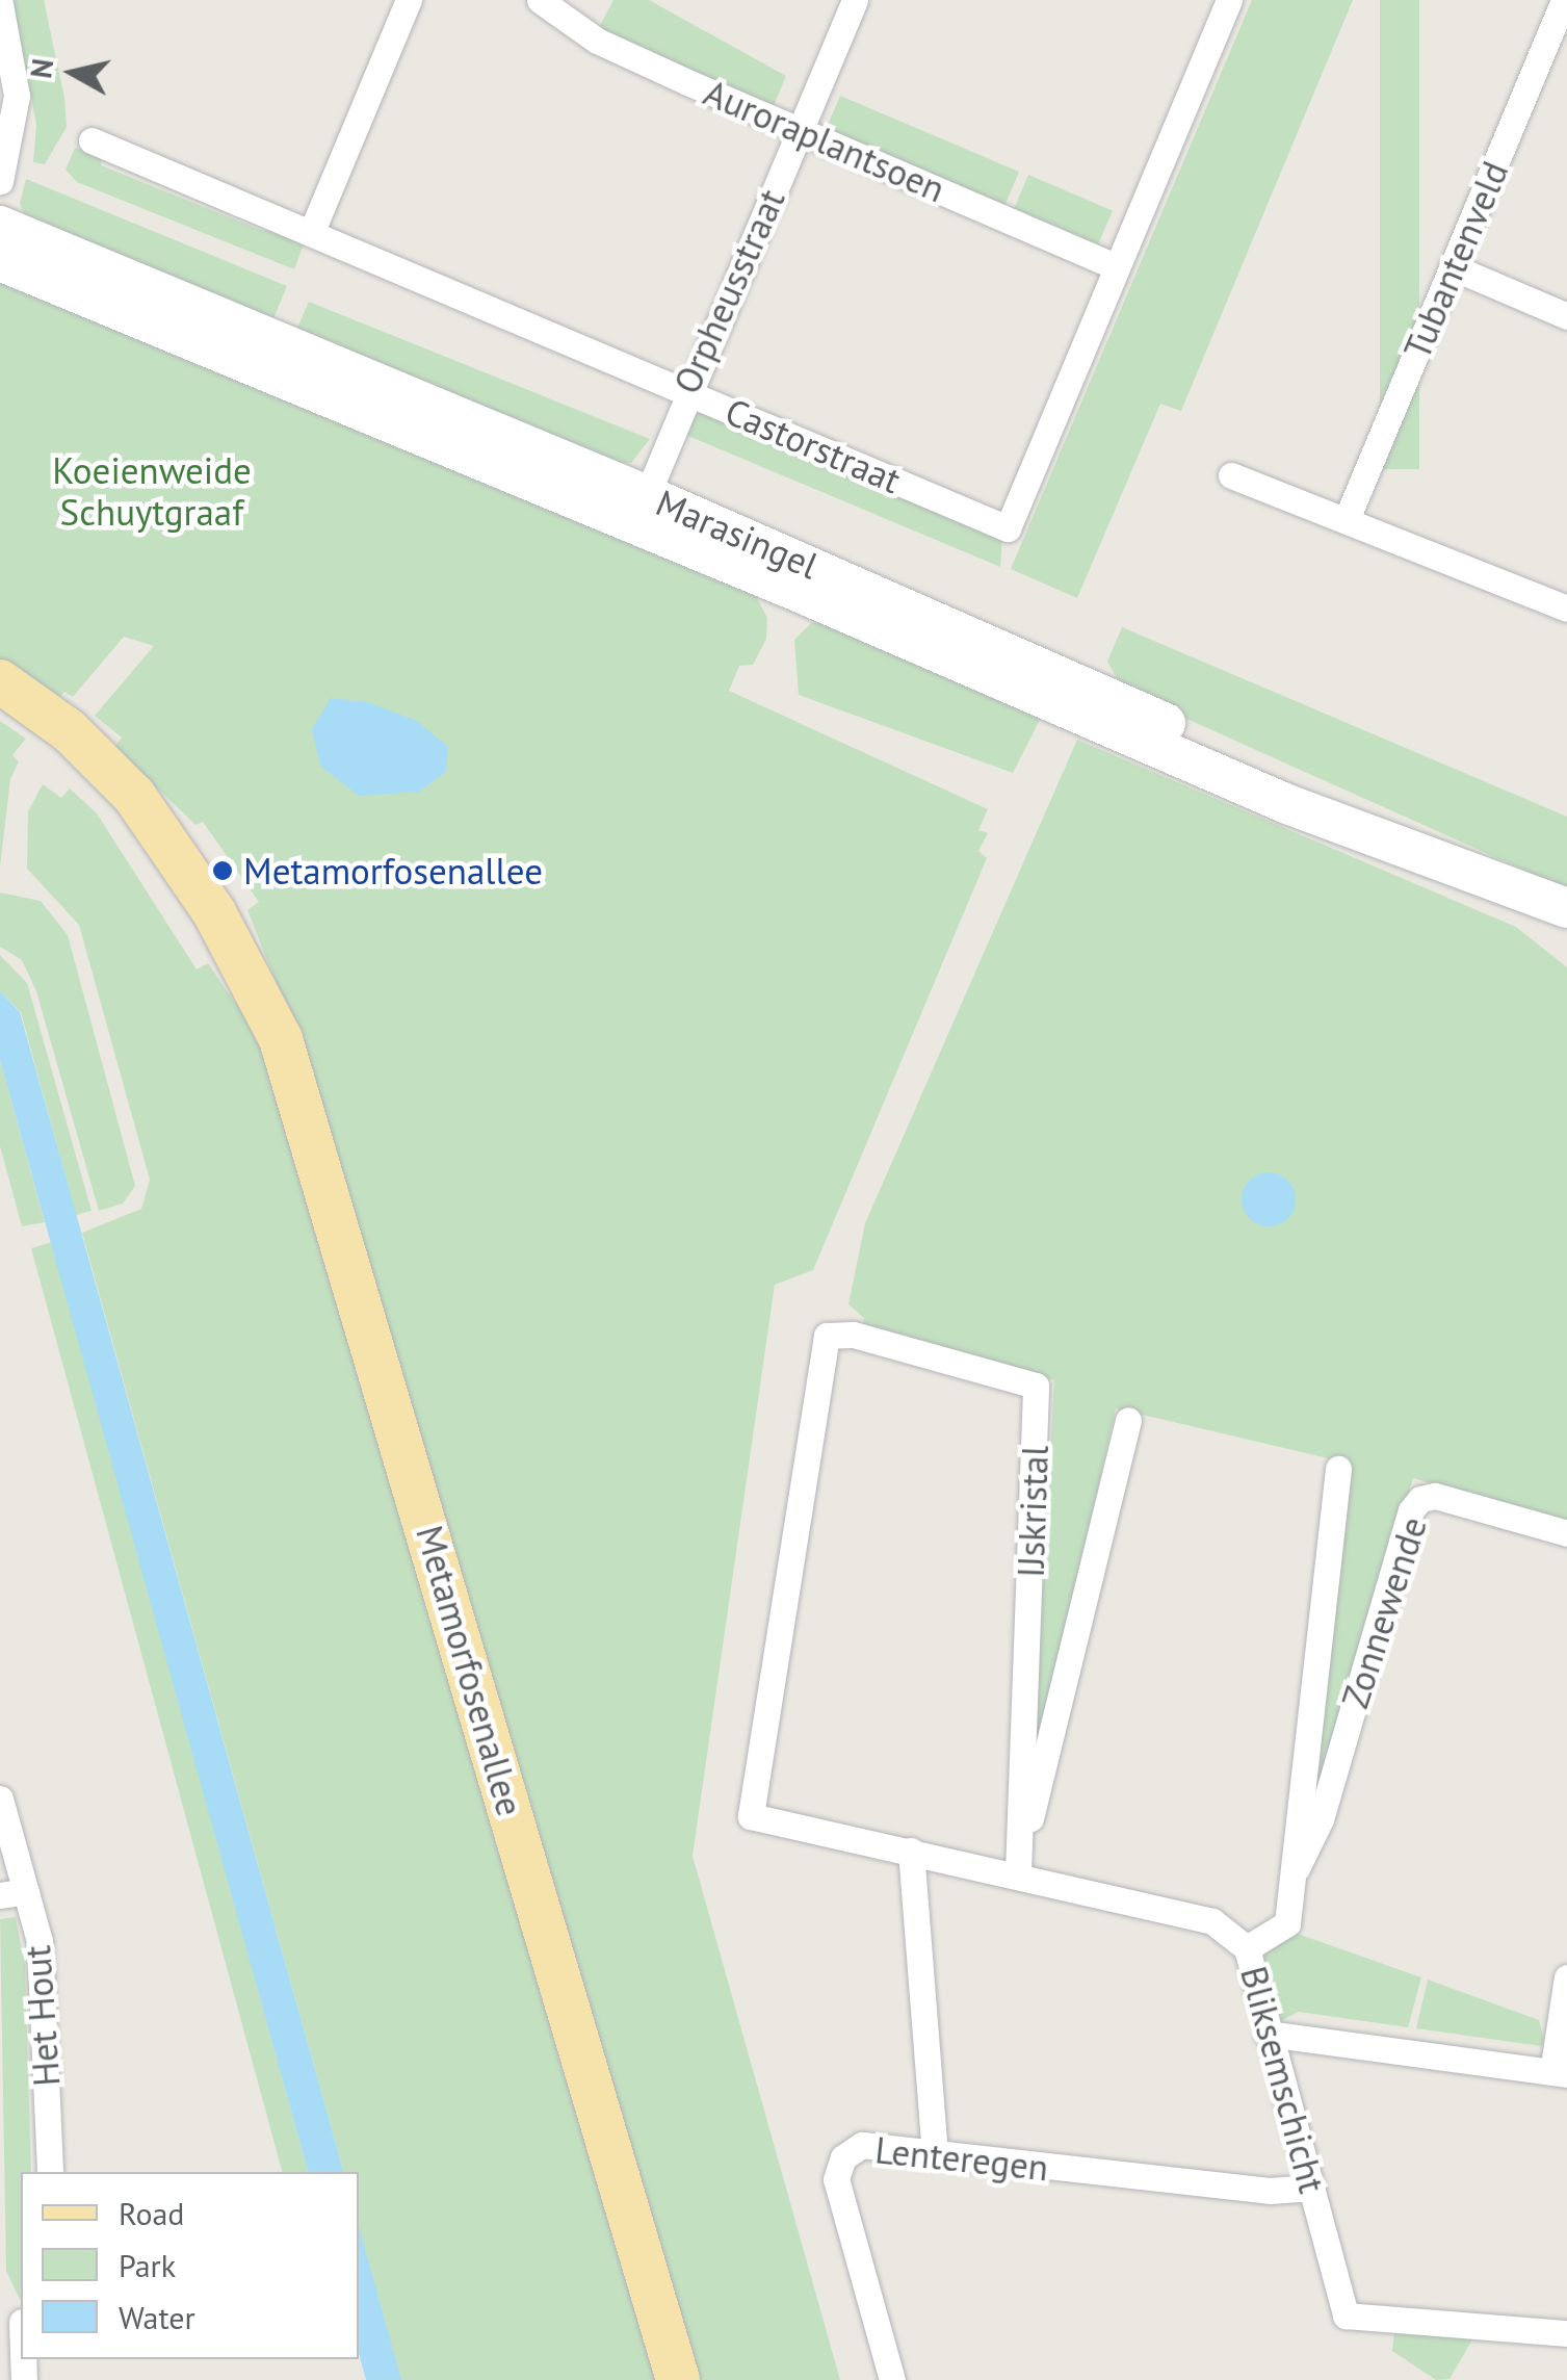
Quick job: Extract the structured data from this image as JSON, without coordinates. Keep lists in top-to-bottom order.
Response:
{
  "streets": {
    "main road": ["Metamorfosenallee"],
    "street": [
      "Auroraplantsoen",
      "Tubantenveld",
      "Orpheusstraat",
      "Castorstraat",
      "Marasingel",
      "IJskristal",
      "Zonnewende",
      "Het Hout",
      "Bliksemschicht",
      "Lenteregen"
    ]
  },
  "crossings": [
    ["Auroraplantsoen", "Orpheusstraat"],
    ["Auroraplantsoen", "Castorstraat"],
    ["Orpheusstraat", "Castorstraat"],
    ["Orpheusstraat", "Marasingel"],
    ["IJskristal", "Bliksemschicht"],
    ["Zonnewende", "Bliksemschicht"],
    ["Bliksemschicht", "Lenteregen"]
  ],
  "parks": ["Koeienweide Schuytgraaf"],
  "places": ["Metamorfosenallee"],
  "legend": ["Road", "Park", "Water"],
  "north": "left"
}
